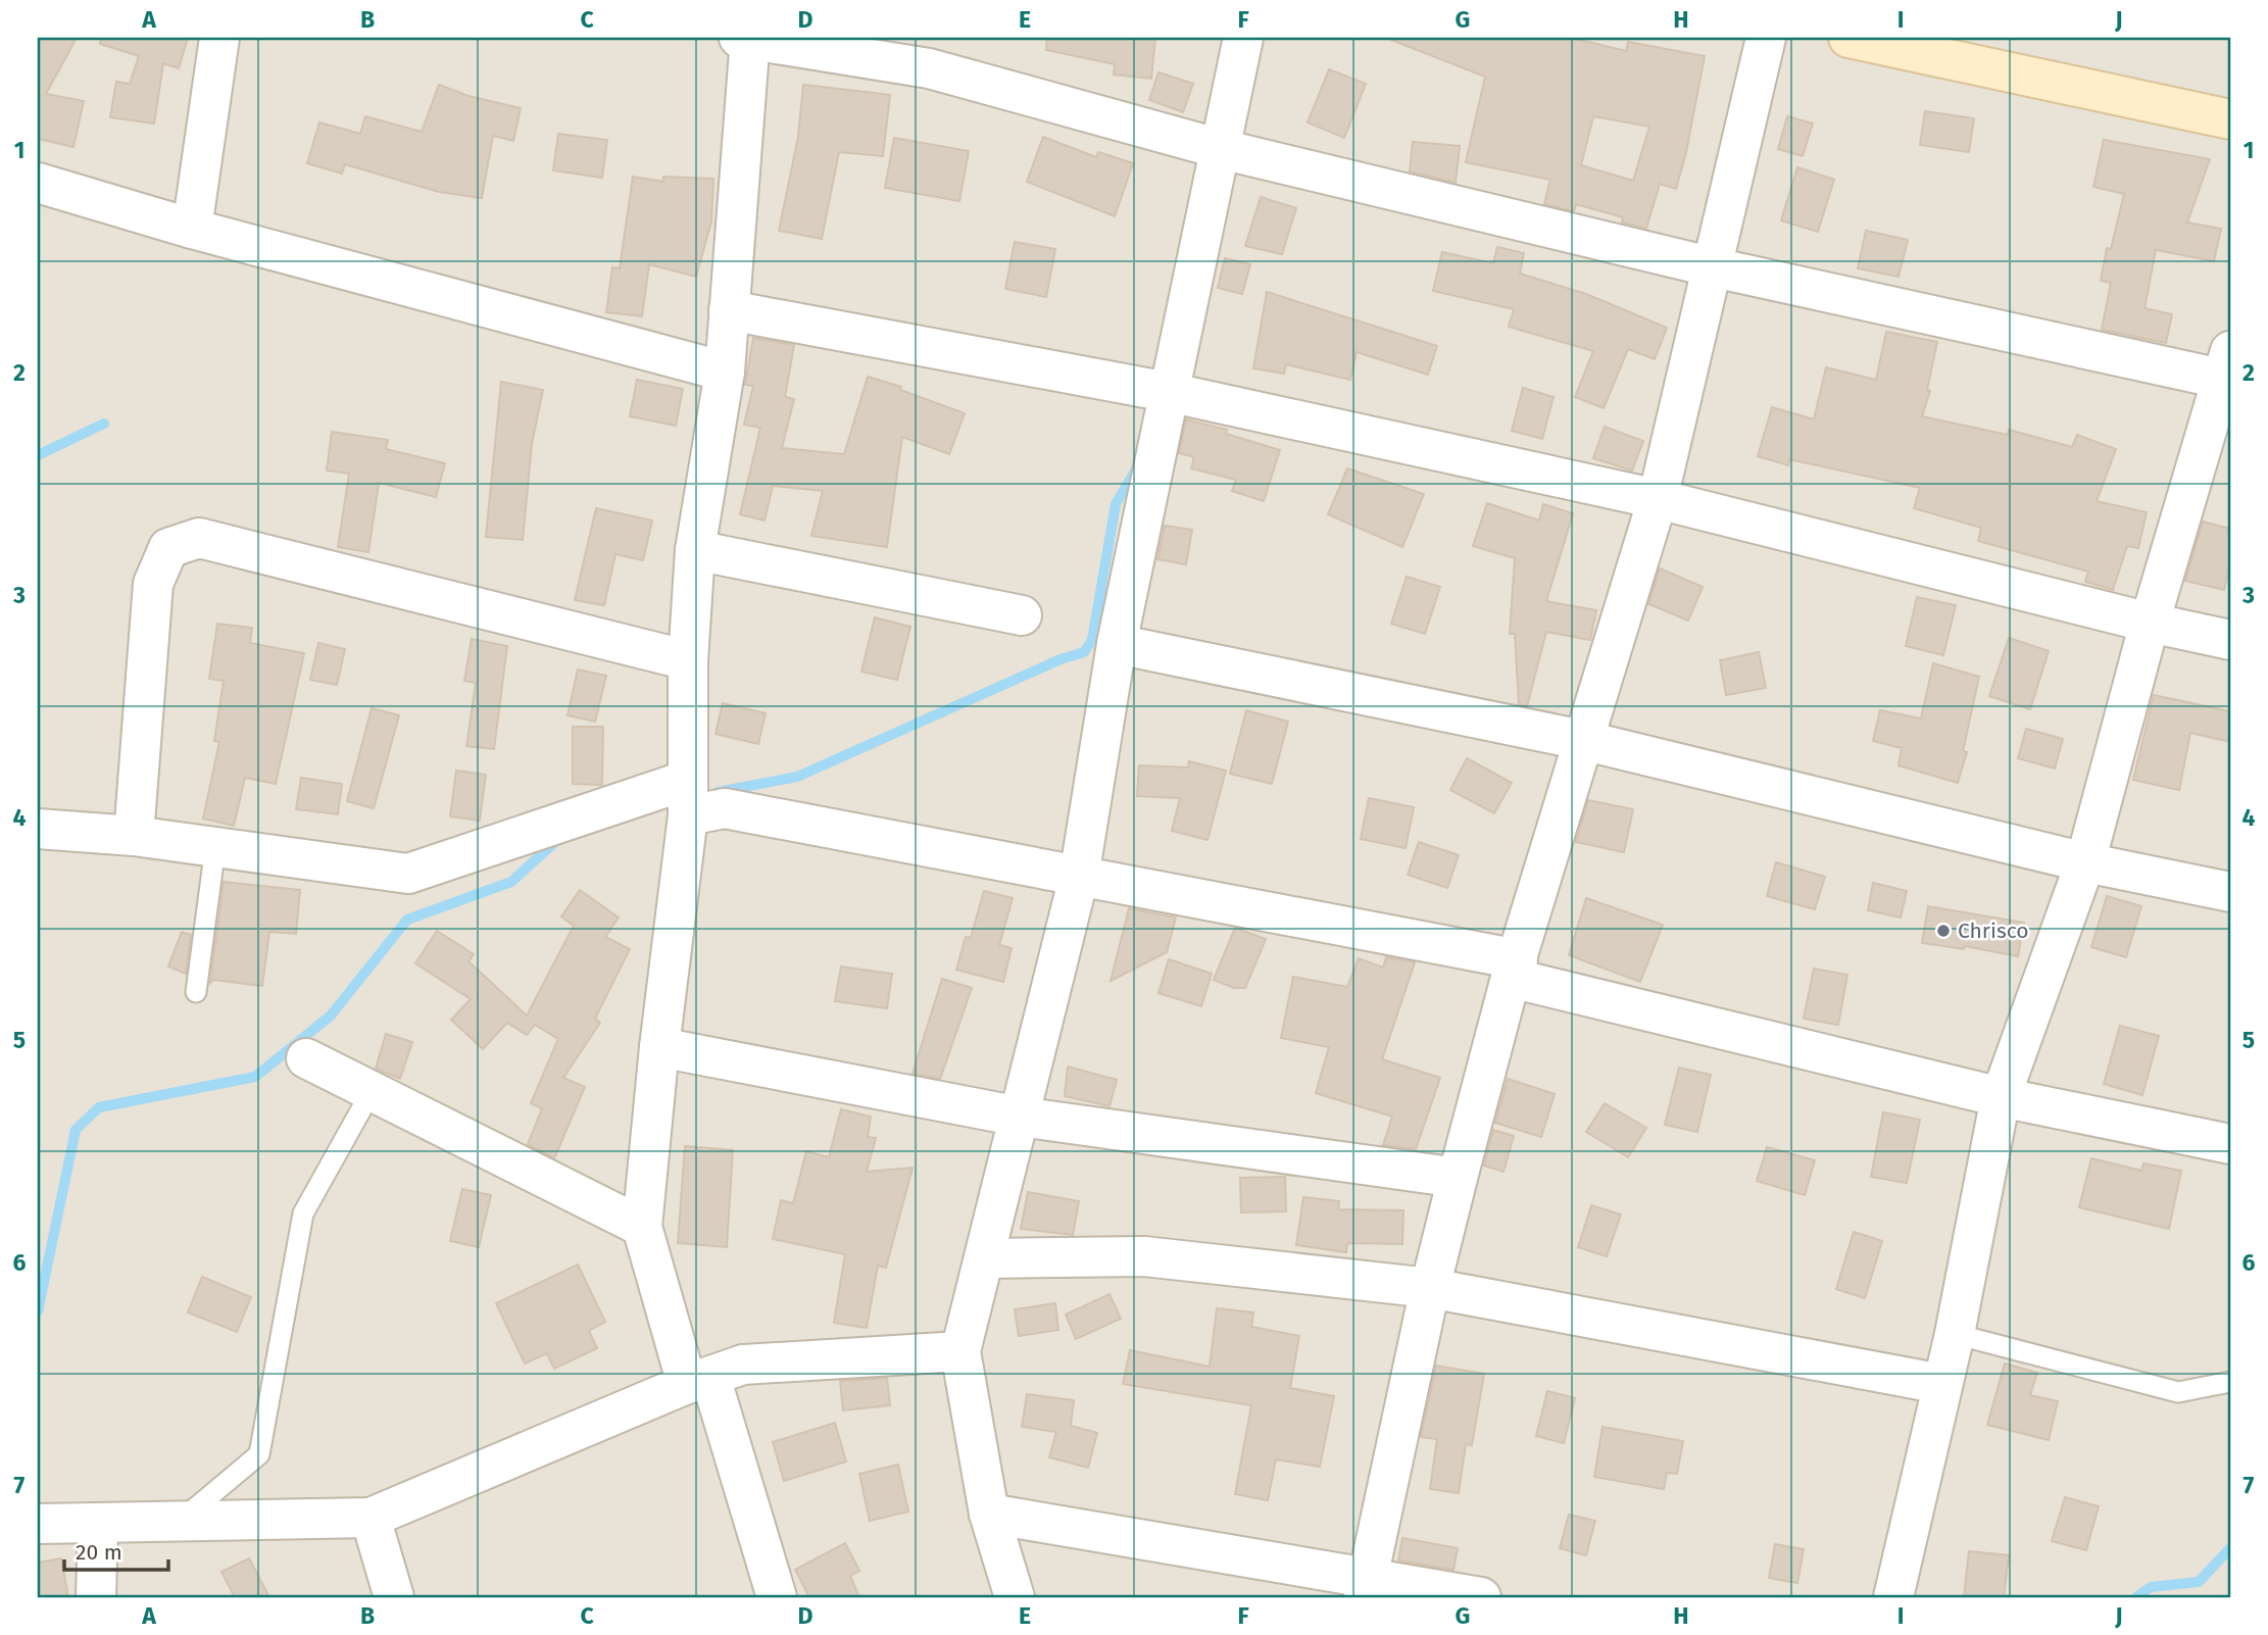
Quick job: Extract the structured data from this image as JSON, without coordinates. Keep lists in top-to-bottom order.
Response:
{
  "places": ["Chrisco"],
  "scale_bar": "20 m",
  "grid": {
    "columns": [
      "A",
      "B",
      "C",
      "D",
      "E",
      "F",
      "G",
      "H",
      "I",
      "J"
    ],
    "rows": [
      "1",
      "2",
      "3",
      "4",
      "5",
      "6",
      "7"
    ]
  }
}
